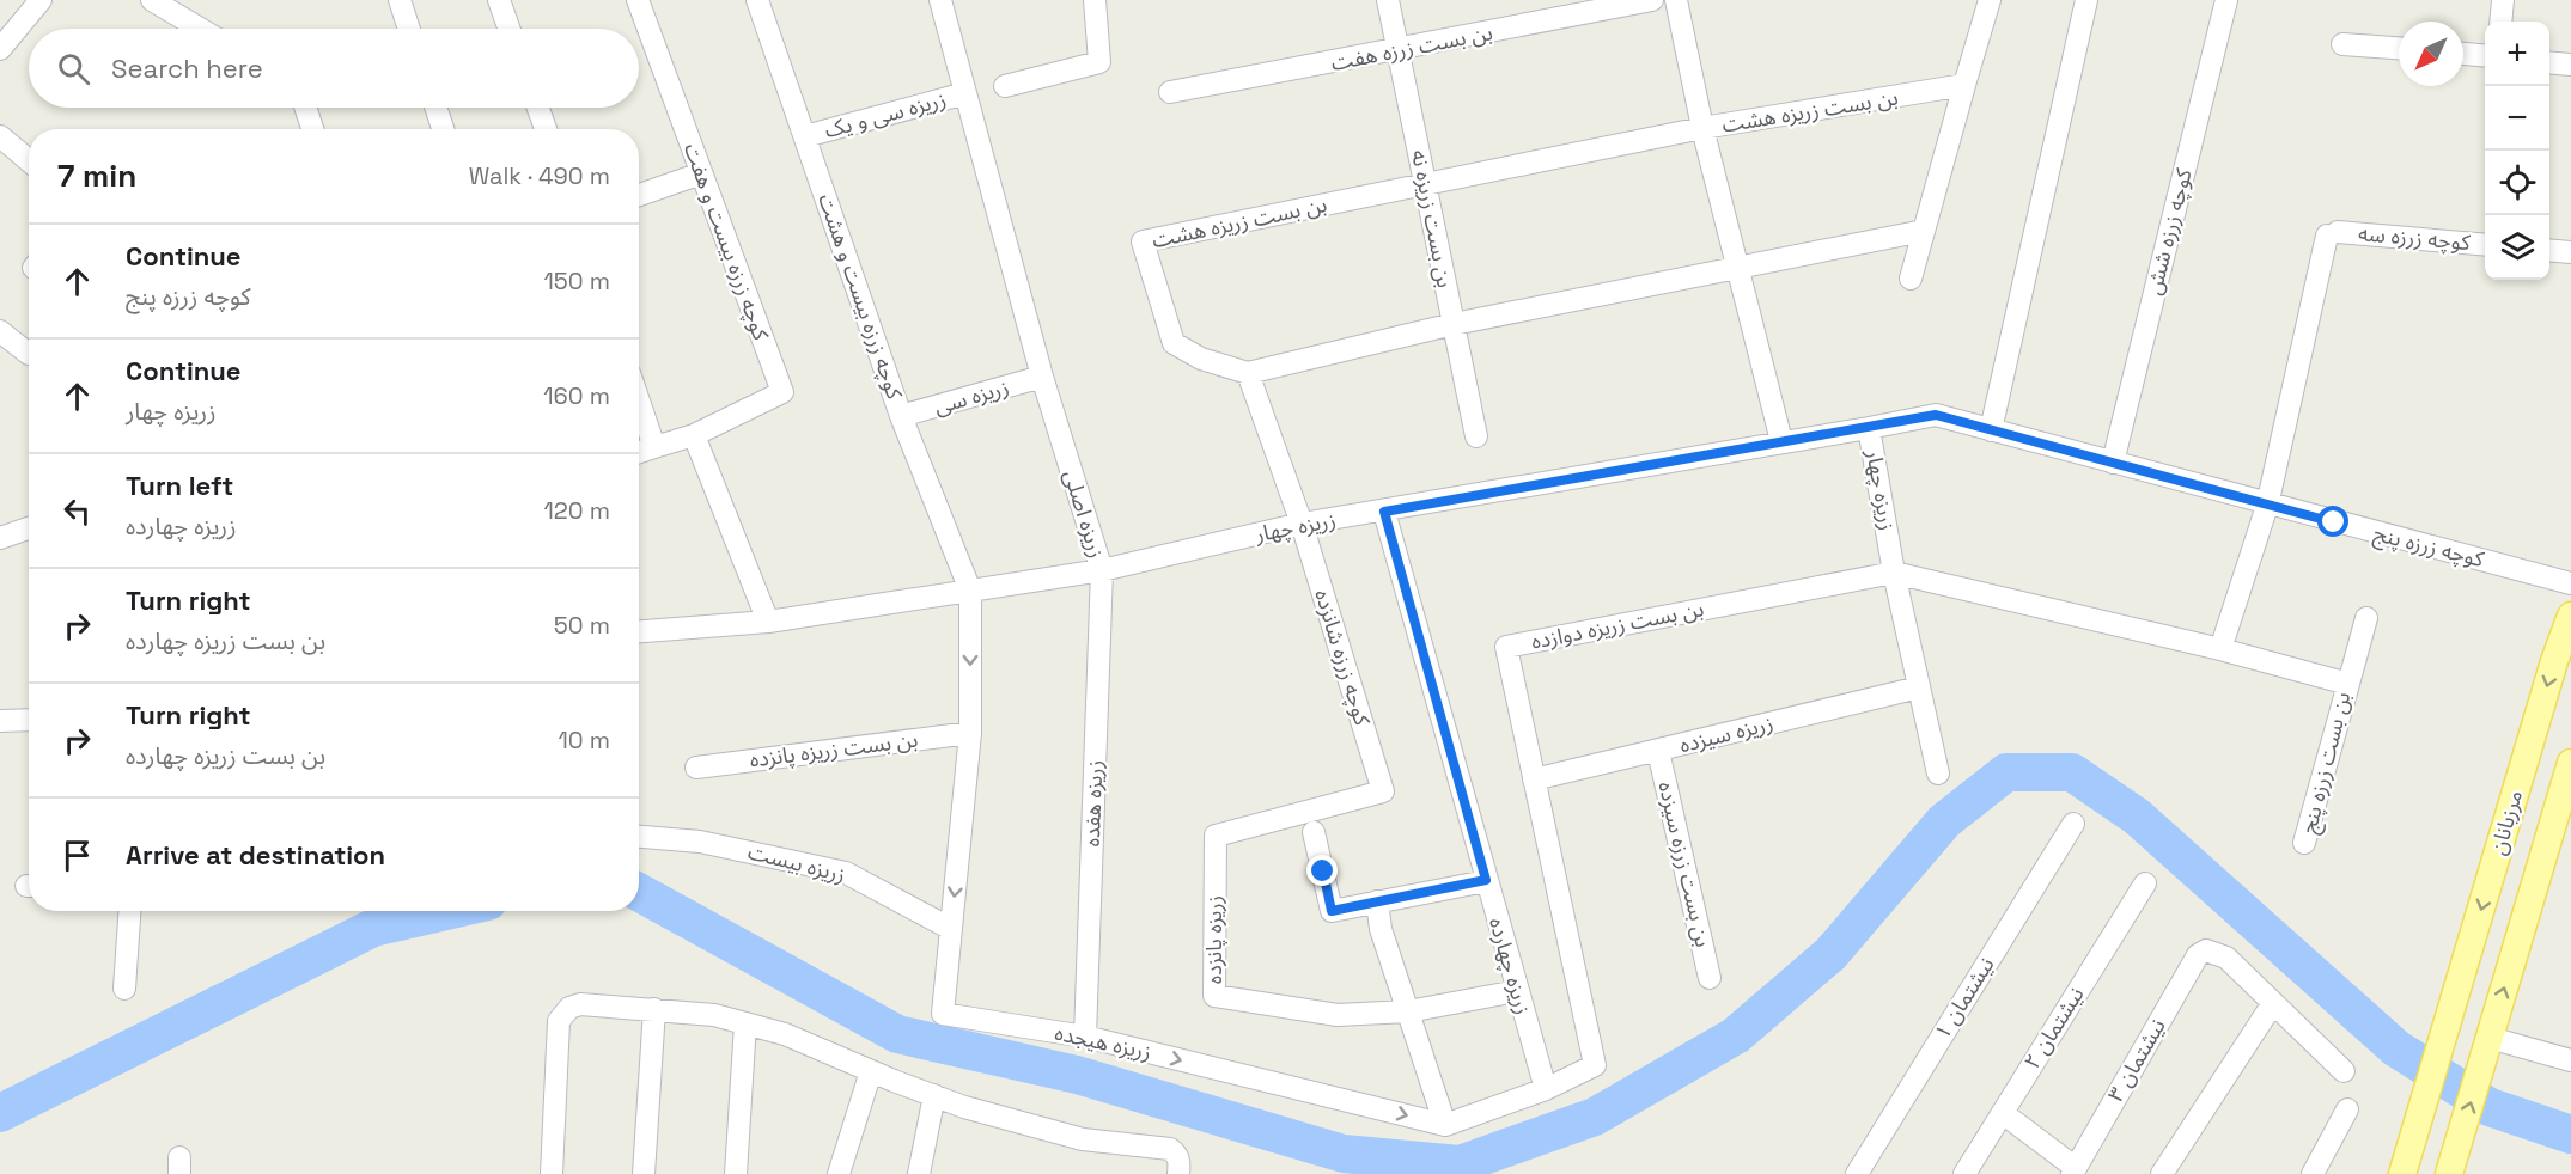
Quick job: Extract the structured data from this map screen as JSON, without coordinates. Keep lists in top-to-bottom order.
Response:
{
  "streets": {
    "main road": ["مرزبانان"],
    "street": [
      "بن بست زرزه هفت",
      "بن بست زریزه هشت",
      "زریزه سی و یک",
      "بن بست زریزه نه",
      "کوچه زرزه شش",
      "کوچه زرزه سه",
      "کوچه زرزه بیست و هفت",
      "کوچه زرزه بیست و هشت",
      "زریزه سی",
      "زریزه چهار",
      "زریزه اصلی",
      "کوچه زرزه پنج",
      "بن بست زریزه دوازده",
      "کوچه زرزه شانزده",
      "زریزه سیزده",
      "بن بست زریزه پانزده",
      "بن بست زرزه پنج",
      "زریزه هفده",
      "زریزه بیست",
      "بن بست زرزه سیزده",
      "زریزه پانزده",
      "زریزه چهارده",
      "نيشتمان ۱",
      "نيشتمان ۲",
      "زریزه هیجده",
      "نيشتمان ۳"
    ]
  },
  "crossings": [
    ["بن بست زرزه هفت", "بن بست زریزه نه"],
    ["بن بست زریزه هشت", "بن بست زریزه نه"],
    ["بن بست زریزه هشت", "کوچه زرزه شانزده"],
    ["زریزه سی و یک", "کوچه زرزه بیست و هشت"],
    ["زریزه سی و یک", "زریزه اصلی"],
    ["کوچه زرزه شش", "کوچه زرزه پنج"],
    ["کوچه زرزه سه", "کوچه زرزه پنج"],
    ["کوچه زرزه بیست و هشت", "زریزه سی"],
    ["کوچه زرزه بیست و هشت", "زریزه اصلی"],
    ["کوچه زرزه بیست و هشت", "زریزه هیجده"],
    ["زریزه سی", "زریزه اصلی"],
    ["زریزه چهار", "زریزه اصلی"],
    ["زریزه چهار", "کوچه زرزه پنج"],
    ["زریزه چهار", "بن بست زریزه دوازده"],
    ["زریزه چهار", "کوچه زرزه شانزده"],
    ["زریزه چهار", "زریزه هفده"],
    ["زریزه چهار", "زریزه چهارده"],
    ["زریزه اصلی", "زریزه هفده"],
    ["زریزه اصلی", "زریزه هیجده"],
    ["بن بست زریزه دوازده", "زریزه سیزده"],
    ["بن بست زریزه دوازده", "زریزه چهارده"],
    ["بن بست زریزه دوازده", "زریزه هیجده"],
    ["کوچه زرزه شانزده", "زریزه پانزده"],
    ["زریزه سیزده", "بن بست زرزه سیزده"],
    ["بن بست زریزه پانزده", "زریزه هیجده"],
    ["زریزه هفده", "زریزه هیجده"],
    ["زریزه بیست", "زریزه هیجده"],
    ["زریزه پانزده", "زریزه چهارده"]
  ],
  "north": "bottom left",
  "page": {
    "map_buttons": ["+", "−"],
    "search": "Search here",
    "heading": ["7 min", "Walk · 490 m"],
    "list": [
      ["Continue", "کوچه زرزه پنج", "150 m"],
      ["Continue", "زریزه چهار", "160 m"],
      ["Turn left", "زریزه چهارده", "120 m"],
      ["Turn right", "بن بست زریزه چهارده", "50 m"],
      ["Turn right", "بن بست زریزه چهارده", "10 m"],
      "Arrive at destination"
    ]
  }
}
